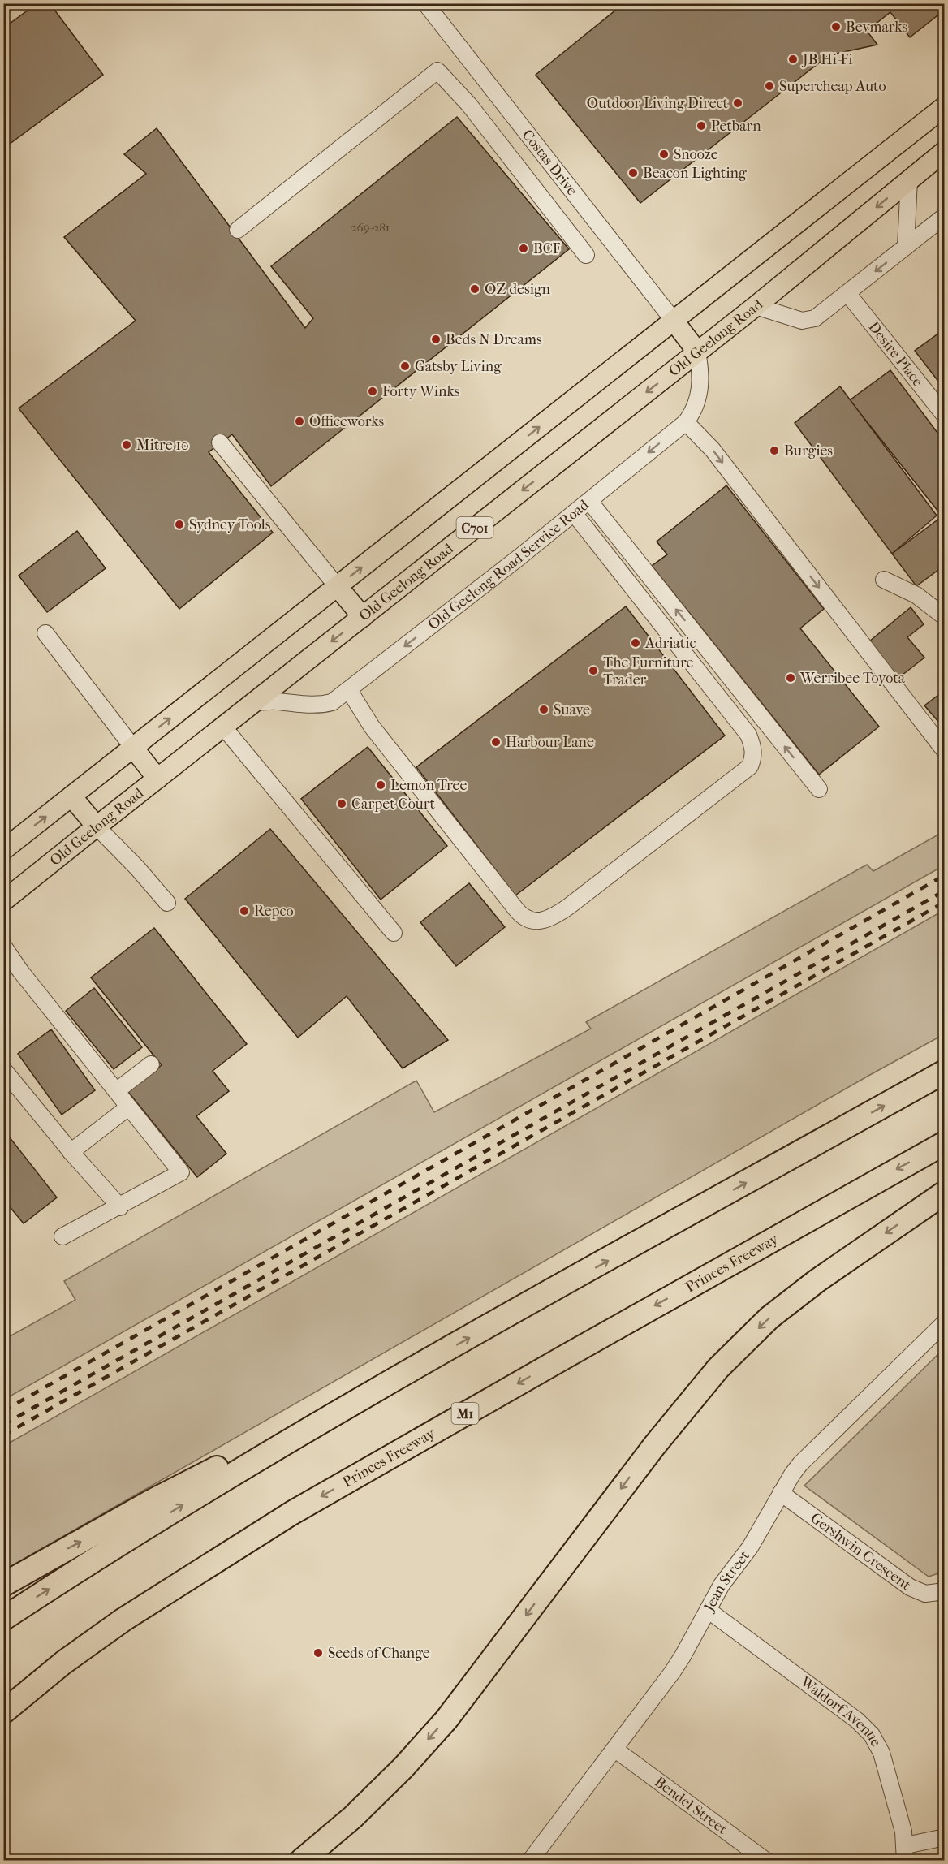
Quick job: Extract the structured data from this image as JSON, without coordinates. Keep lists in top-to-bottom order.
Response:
{
  "streets": {
    "highway": ["Princes Freeway", "M1"],
    "main road": ["Old Geelong Road", "C701"],
    "street": [
      "Costas Drive",
      "Desire Place",
      "Old Geelong Road Service Road",
      "Gershwin Crescent",
      "Jean Street",
      "Waldorf Avenue",
      "Bendel Street"
    ]
  },
  "crossings": [
    ["Costas Drive", "C701"],
    ["Old Geelong Road", "Old Geelong Road Service Road"],
    ["Gershwin Crescent", "Jean Street"],
    ["Jean Street", "Waldorf Avenue"],
    ["Jean Street", "Bendel Street"]
  ],
  "one_way": ["Old Geelong Road Service Road"],
  "places": [
    "Bevmarks",
    "JB Hi-Fi",
    "Supercheap Auto",
    "Outdoor Living Direct",
    "Petbarn",
    "Snooze",
    "Beacon Lighting",
    "BCF",
    "OZ design",
    "Beds N Dreams",
    "Gatsby Living",
    "Forty Winks",
    "Officeworks",
    "Mitre 10",
    "Burgies",
    "Sydney Tools",
    "Adriatic",
    "The Furniture Trader",
    "Werribee Toyota",
    "Suave",
    "Harbour Lane",
    "Lemon Tree",
    "Carpet Court",
    "Repco",
    "Seeds of Change"
  ],
  "house_numbers": ["269-281"]
}
